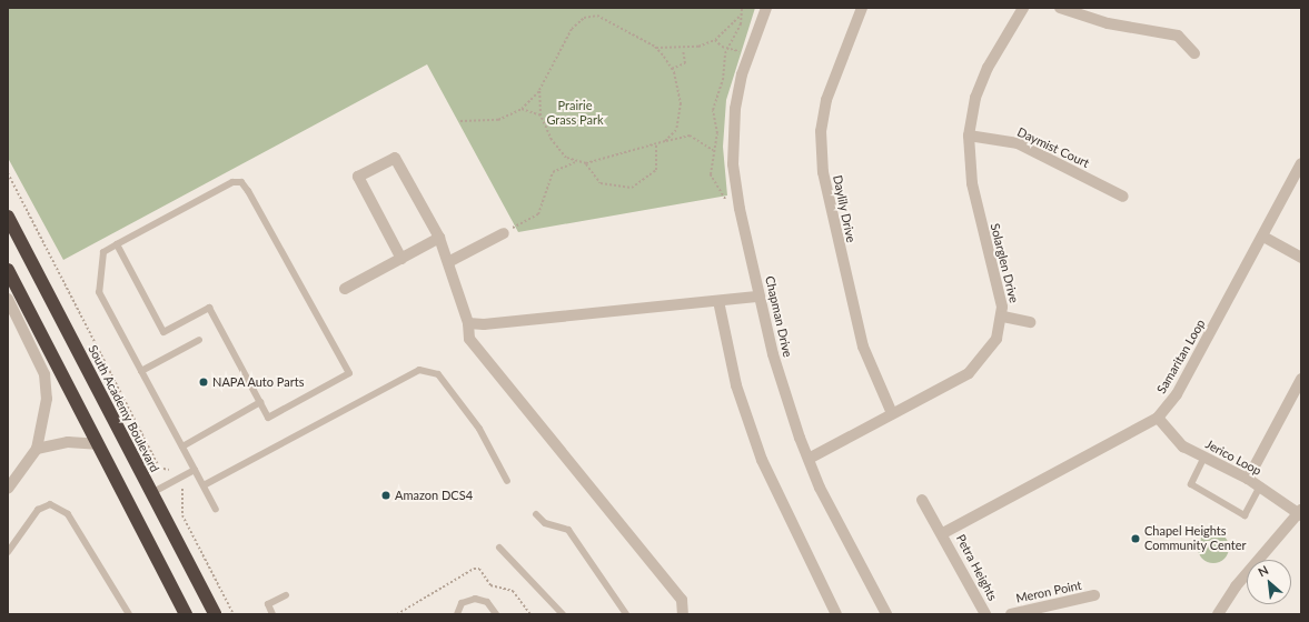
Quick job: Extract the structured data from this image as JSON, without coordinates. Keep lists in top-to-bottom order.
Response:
{
  "streets": {
    "highway": ["South Academy Boulevard"],
    "street": [
      "Daymist Court",
      "Daylily Drive",
      "Solarglen Drive",
      "Chapman Drive",
      "Samaritan Loop",
      "Jerico Loop",
      "Petra Heights",
      "Meron Point"
    ]
  },
  "crossings": [
    ["Daymist Court", "Solarglen Drive"],
    ["Daylily Drive", "Solarglen Drive"],
    ["Solarglen Drive", "Chapman Drive"],
    ["Samaritan Loop", "Jerico Loop"],
    ["Samaritan Loop", "Petra Heights"]
  ],
  "parks": ["Prairie Grass Park"],
  "places": ["NAPA Auto Parts", "Amazon DCS4", "Chapel Heights Community Center"],
  "north": "top left"
}
